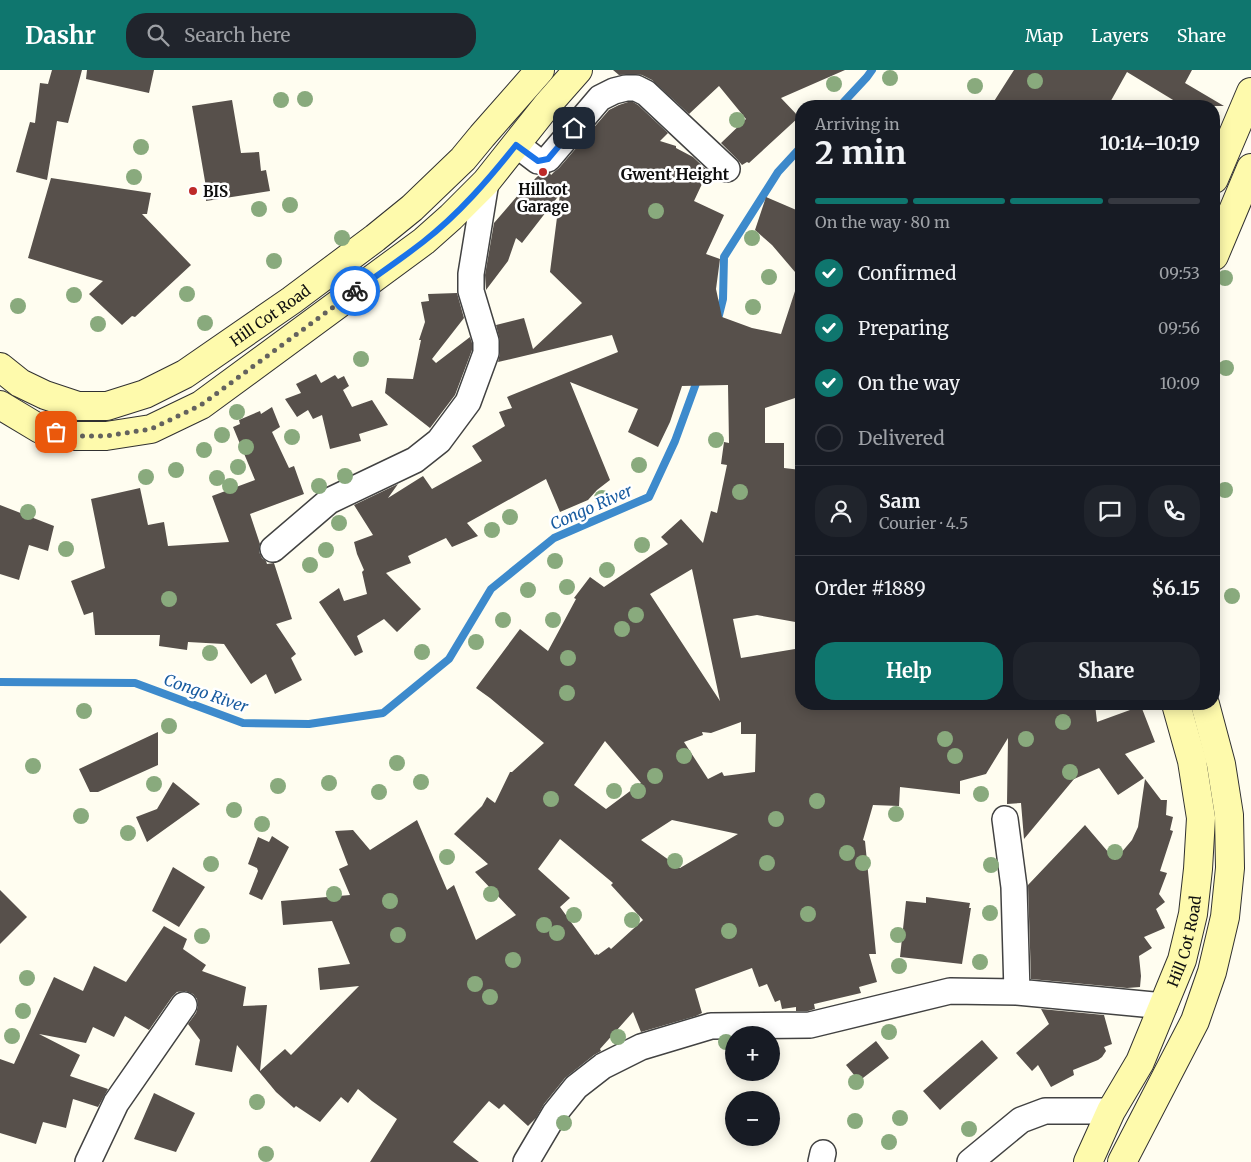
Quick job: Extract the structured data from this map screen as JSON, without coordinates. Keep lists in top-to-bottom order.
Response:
{
  "streets": {
    "main road": ["Hill Cot Road"]
  },
  "districts": ["Gwent Height"],
  "water": ["Congo River"],
  "places": ["Hillcot Garage", "BIS"],
  "page": {
    "header": "Dashr",
    "search": "Search here",
    "nav": ["Map", "Layers", "Share"],
    "heading": ["2 min", "Arriving in", "10:14–10:19"],
    "panel": [
      "Sam",
      "Courier · 4.5",
      "Order #1889",
      "$6.15"
    ],
    "bar": "On the way · 80 m",
    "list": [
      ["Confirmed", "09:53"],
      ["Preparing", "09:56"],
      ["On the way", "10:09"],
      "Delivered"
    ],
    "buttons": ["Help", "Share"],
    "map_buttons": ["+", "−"]
  }
}
